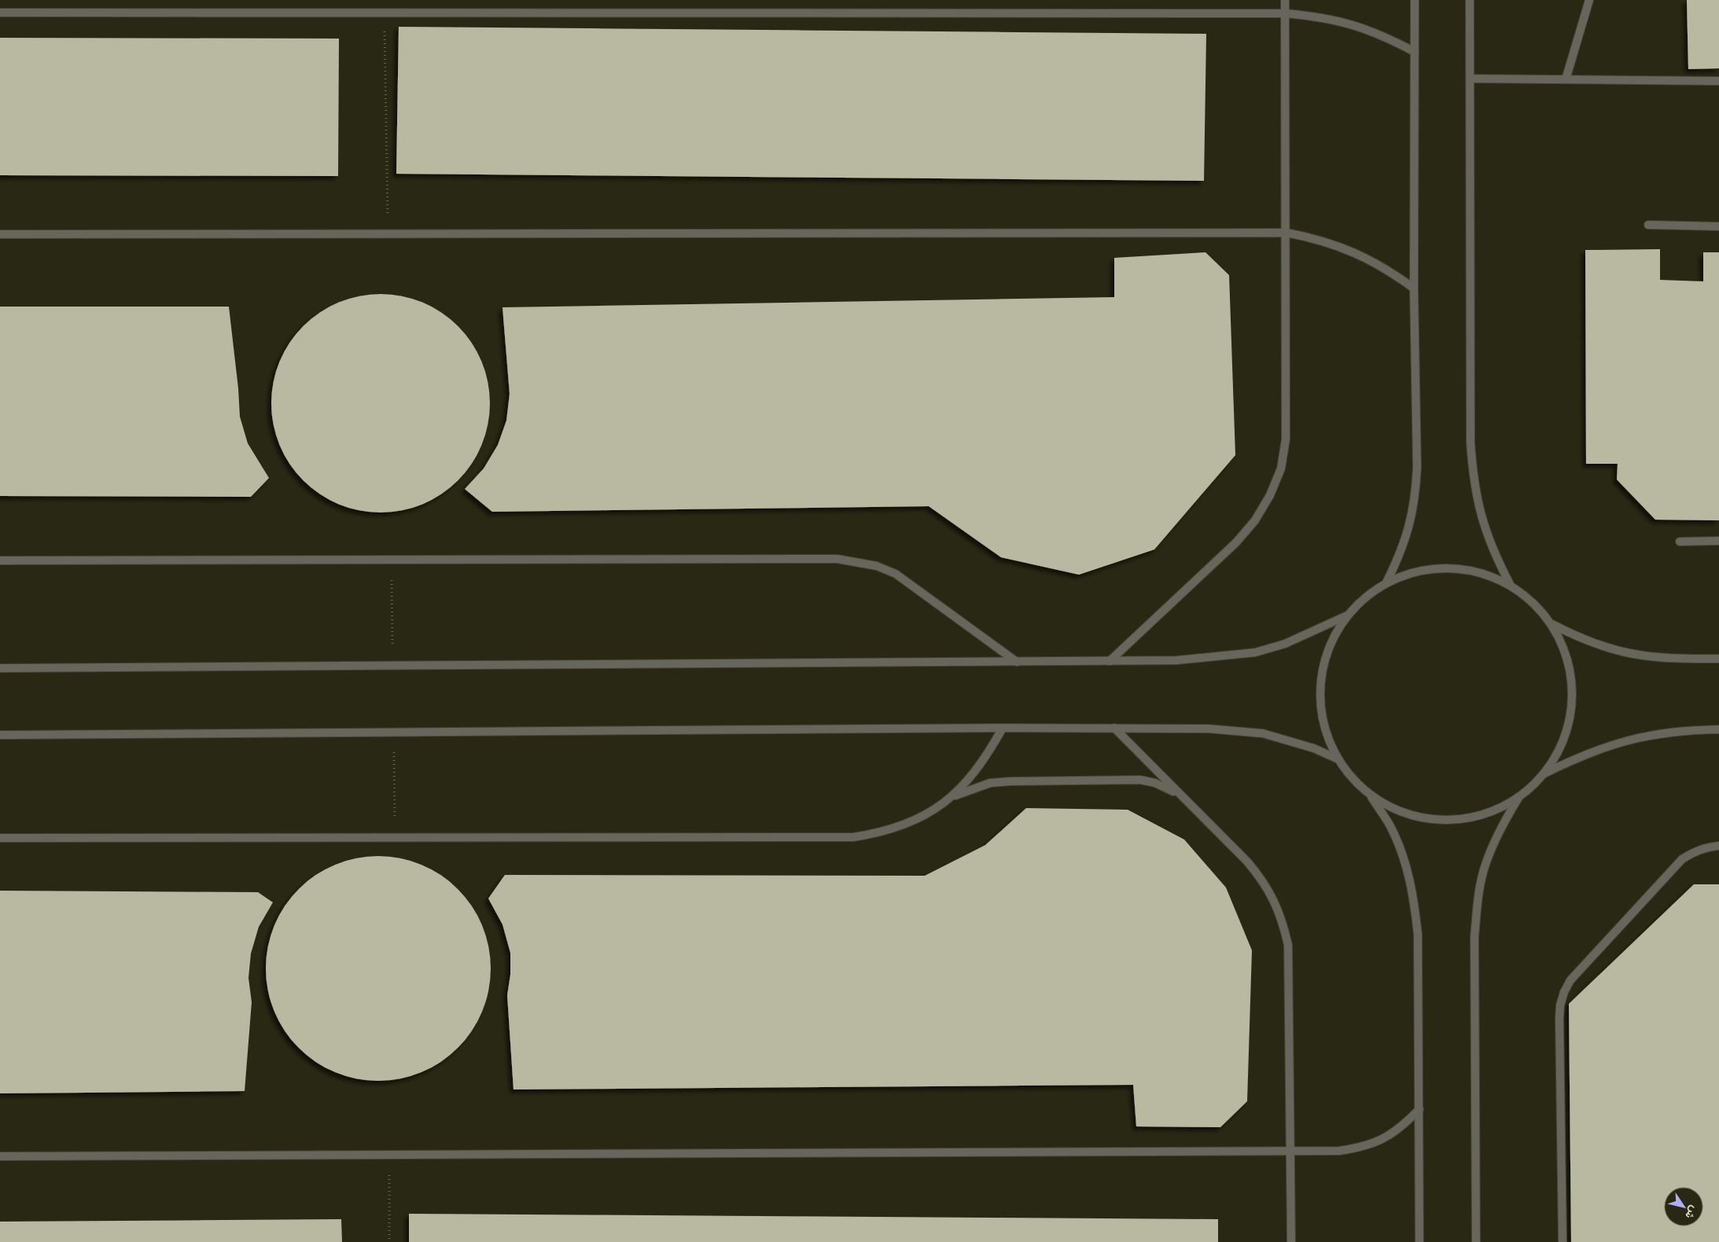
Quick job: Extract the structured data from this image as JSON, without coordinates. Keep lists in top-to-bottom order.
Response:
{
  "north": "bottom right"
}
